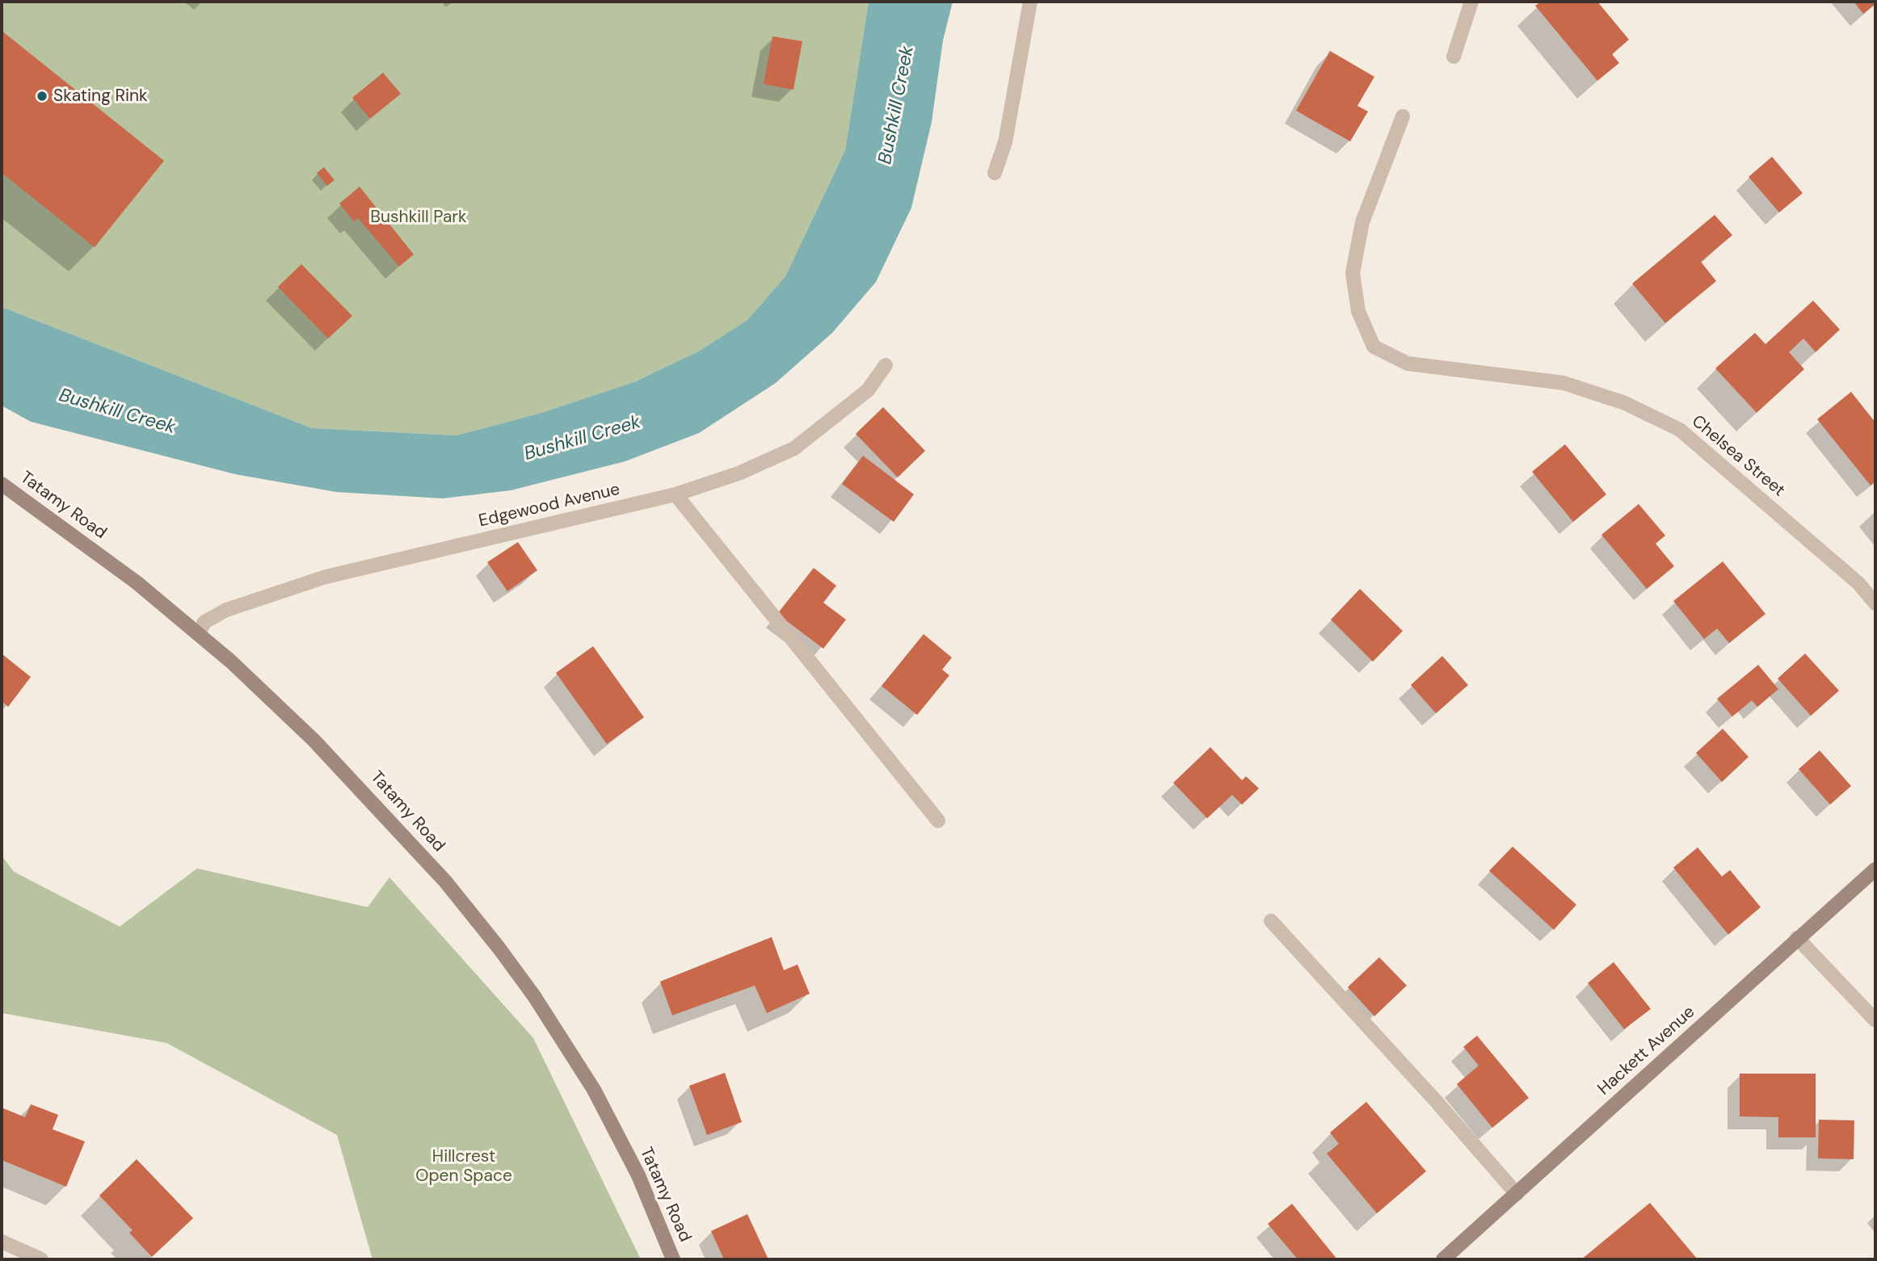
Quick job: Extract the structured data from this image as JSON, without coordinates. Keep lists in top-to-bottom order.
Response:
{
  "streets": {
    "main road": ["Tatamy Road", "Hackett Avenue"],
    "street": ["Chelsea Street", "Edgewood Avenue"]
  },
  "crossings": [
    ["Tatamy Road", "Edgewood Avenue"]
  ],
  "water": ["Bushkill Creek"],
  "parks": ["Bushkill Park", "Hillcrest Open Space"],
  "places": ["Skating Rink"]
}
